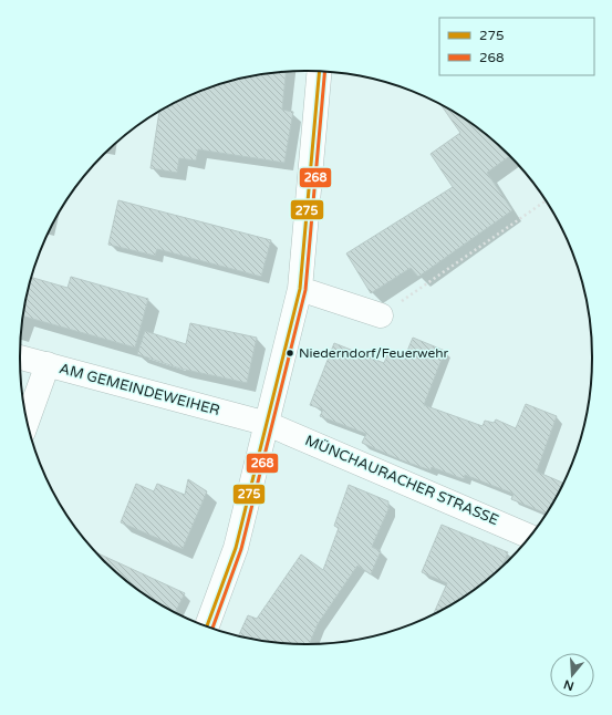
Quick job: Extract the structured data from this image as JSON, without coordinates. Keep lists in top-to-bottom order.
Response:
{
  "streets": {
    "street": ["AM GEMEINDEWEIHER", "MÜNCHAURACHER STRASSE"]
  },
  "crossings": [
    ["AM GEMEINDEWEIHER", "MÜNCHAURACHER STRASSE"]
  ],
  "places": ["Niederndorf/Feuerwehr"],
  "lines": ["transit line 275", "transit line 268"],
  "legend": ["275", "268"],
  "north": "bottom"
}
